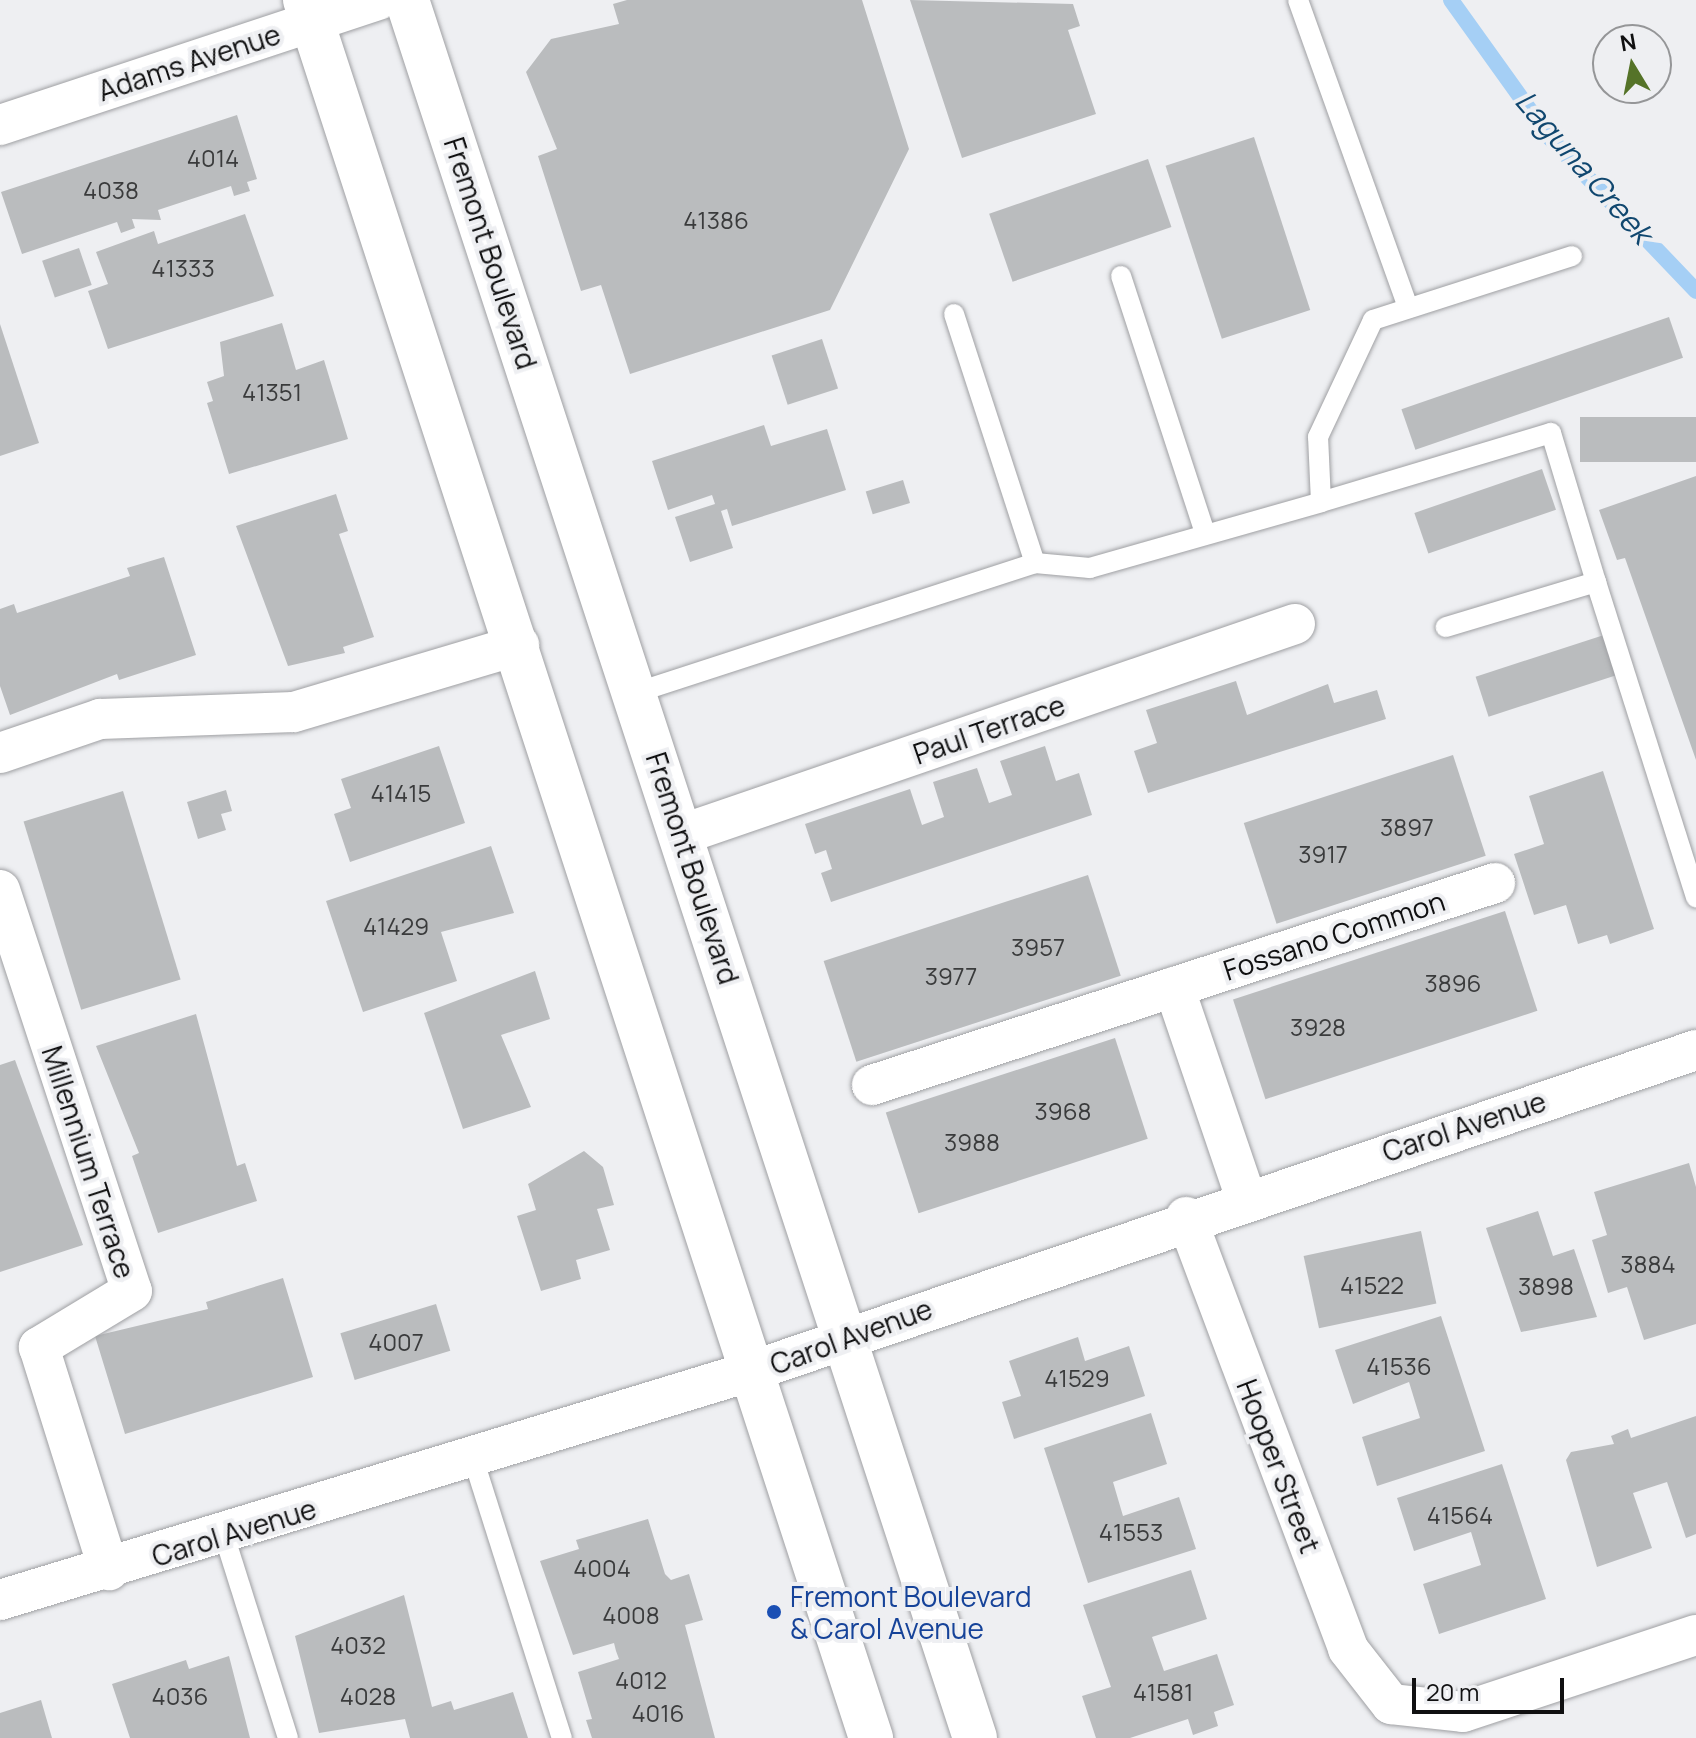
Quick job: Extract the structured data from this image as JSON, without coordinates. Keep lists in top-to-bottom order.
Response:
{
  "streets": {
    "main road": ["Fremont Boulevard"],
    "street": [
      "Adams Avenue",
      "Paul Terrace",
      "Fossano Common",
      "Carol Avenue",
      "Millennium Terrace",
      "Hooper Street"
    ]
  },
  "crossings": [
    ["Fremont Boulevard", "Paul Terrace"],
    ["Fremont Boulevard", "Carol Avenue"],
    ["Carol Avenue", "Millennium Terrace"],
    ["Carol Avenue", "Hooper Street"]
  ],
  "water": ["Laguna Creek"],
  "places": ["Fremont Boulevard & Carol Avenue"],
  "house_numbers": [
    "4014",
    "4038",
    "41386",
    "41333",
    "41351",
    "41415",
    "3897",
    "3917",
    "41429",
    "3957",
    "3977",
    "3896",
    "3928",
    "3968",
    "3988",
    "3884",
    "41522",
    "3898",
    "4007",
    "41536",
    "41529",
    "41564",
    "41553",
    "4004",
    "4008",
    "4032",
    "4012",
    "41581",
    "4036",
    "4028",
    "4016"
  ],
  "scale_bar": "20 m",
  "north": "top"
}
